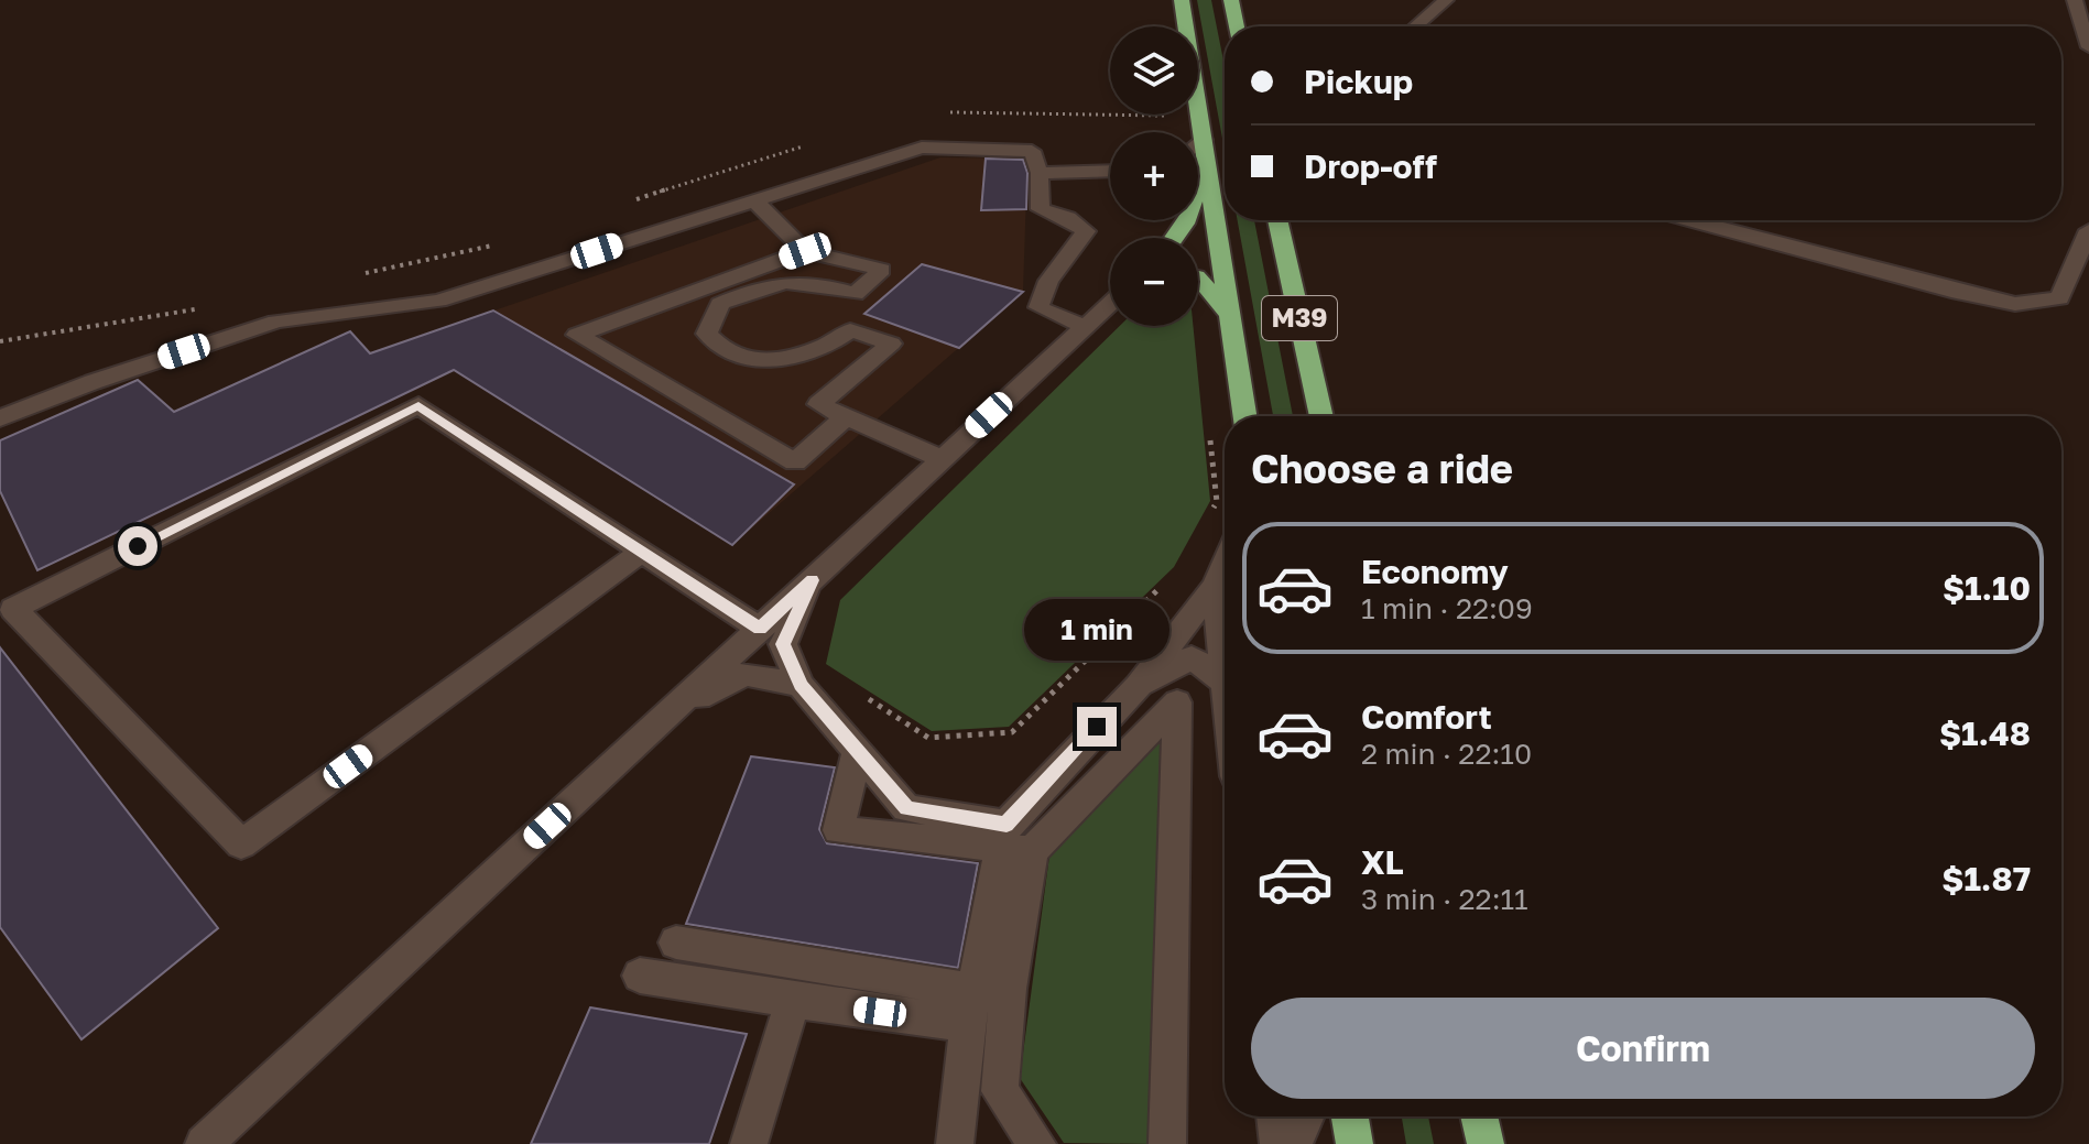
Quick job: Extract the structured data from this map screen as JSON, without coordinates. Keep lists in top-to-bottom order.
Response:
{
  "streets": {
    "highway": ["M39"]
  },
  "page": {
    "map_buttons": ["+", "−"],
    "banner": ["Pickup", "Drop-off"],
    "heading": "Choose a ride",
    "list": [
      {
        "name": "Economy",
        "note": "1 min · 22:09",
        "value": "$1.10"
      },
      {
        "name": "Comfort",
        "note": "2 min · 22:10",
        "value": "$1.48"
      },
      {
        "name": "XL",
        "note": "3 min · 22:11",
        "value": "$1.87"
      }
    ],
    "bubble": "1 min",
    "buttons": "Confirm"
  }
}
